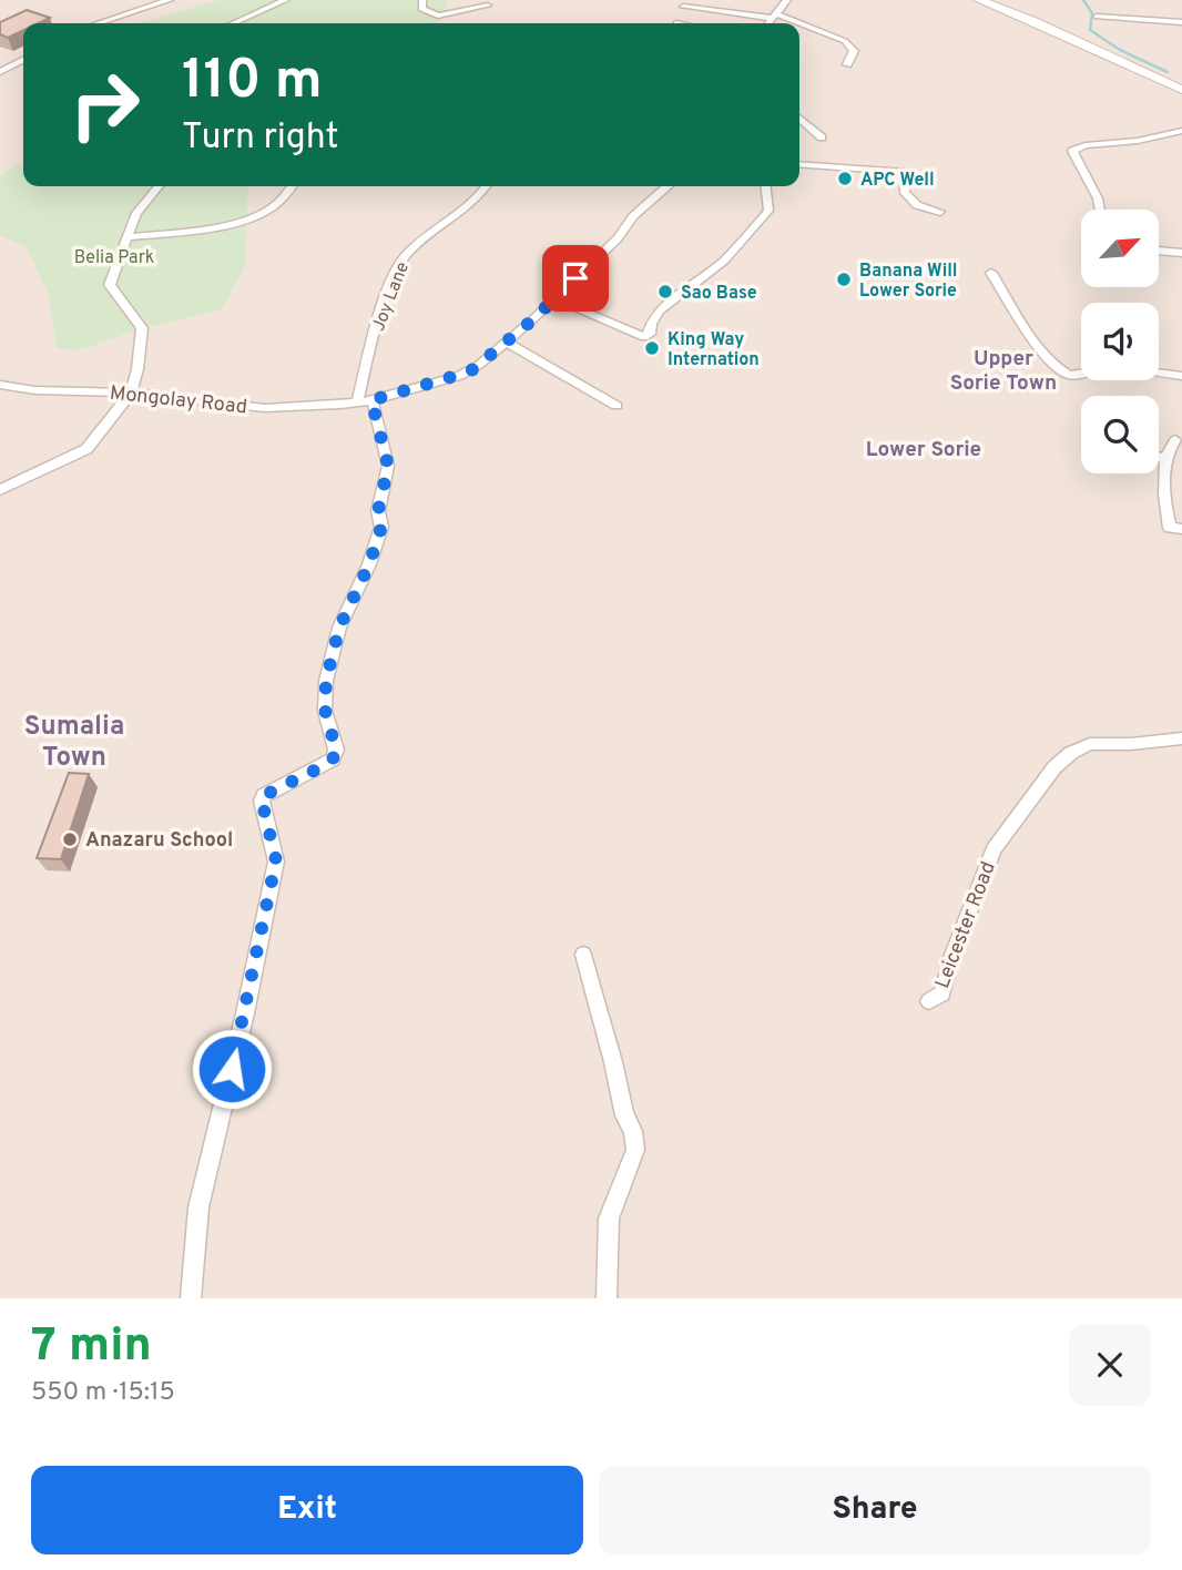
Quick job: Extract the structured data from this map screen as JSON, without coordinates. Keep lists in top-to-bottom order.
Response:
{
  "streets": {
    "street": ["Joy Lane", "Mongolay Road", "Leicester Road"]
  },
  "crossings": [
    ["Joy Lane", "Mongolay Road"]
  ],
  "districts": ["Upper Sorie Town", "Lower Sorie", "Sumalia Town"],
  "parks": ["Belia Park"],
  "places": [
    "APC Well",
    "Banana Will Lower Sorie",
    "Sao Base",
    "King Way Internation",
    "Anazaru School"
  ],
  "north": "top right",
  "page": {
    "turn": ["110 m", "Turn right"],
    "heading": ["7 min", "550 m · 15:15"],
    "buttons": ["Exit", "Share"]
  }
}
